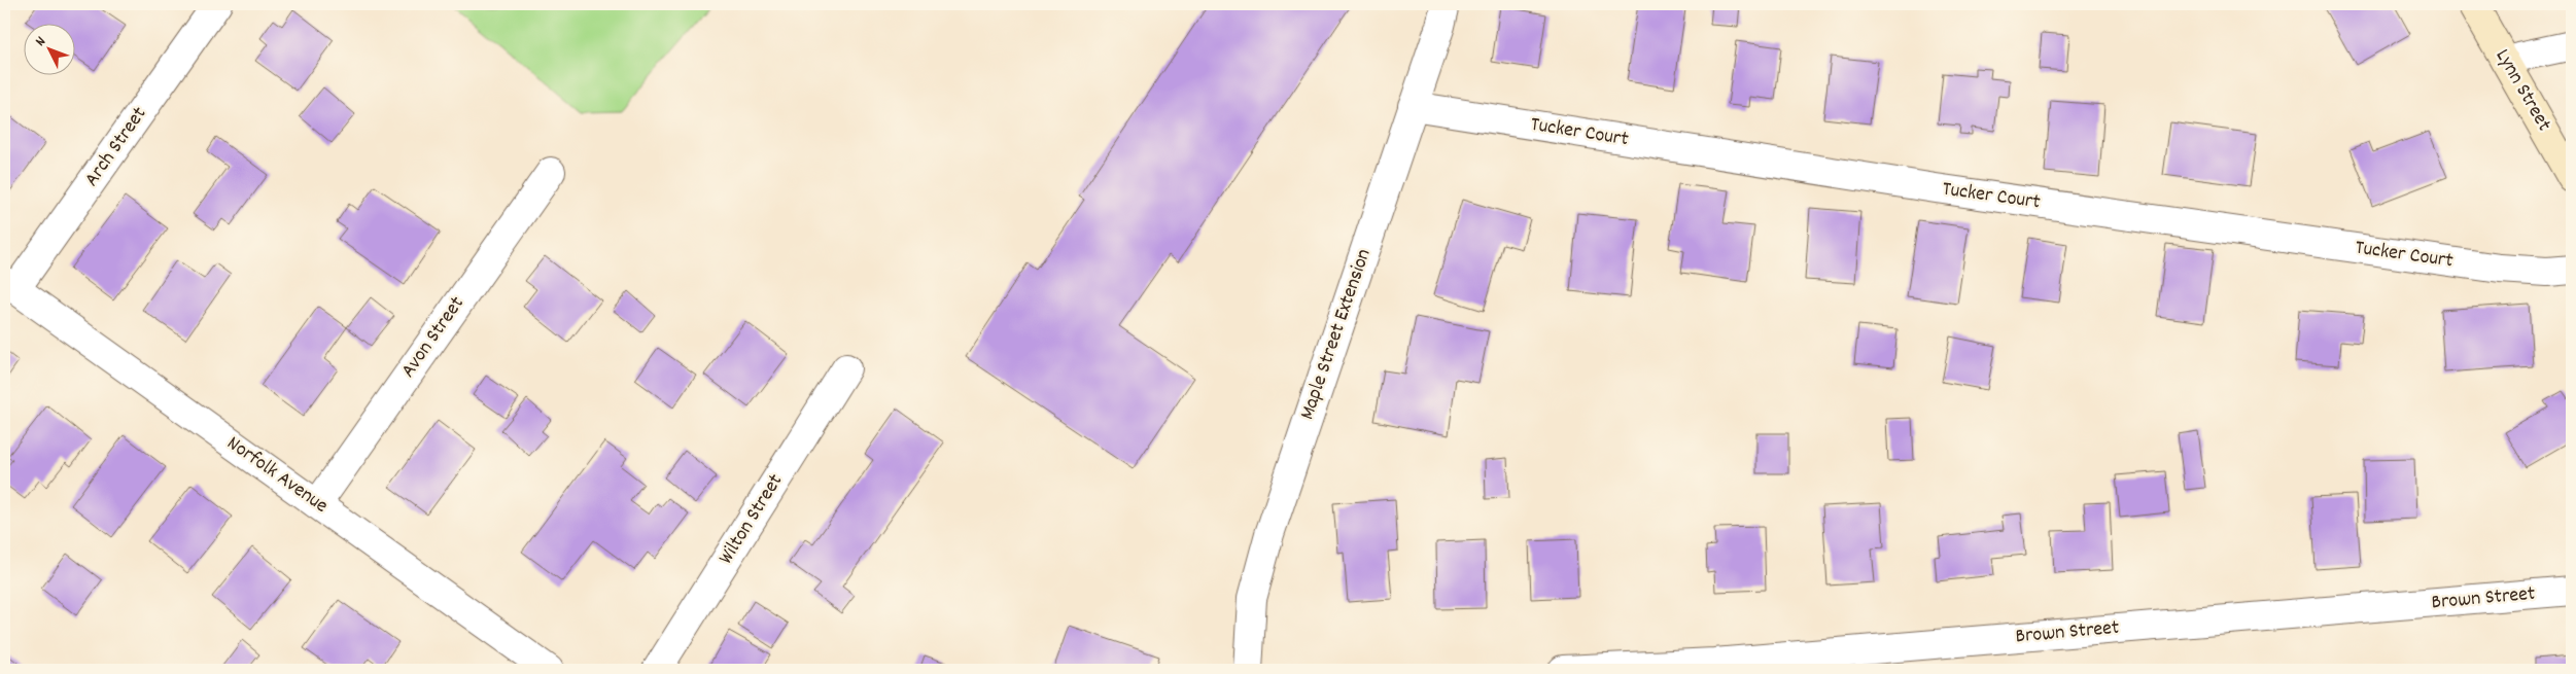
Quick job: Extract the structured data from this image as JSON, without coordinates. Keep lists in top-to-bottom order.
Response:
{
  "streets": {
    "main road": ["Lynn Street"],
    "street": [
      "Tucker Court",
      "Arch Street",
      "Maple Street Extension",
      "Avon Street",
      "Norfolk Avenue",
      "Wilton Street",
      "Brown Street"
    ]
  },
  "crossings": [
    ["Tucker Court", "Maple Street Extension"],
    ["Arch Street", "Norfolk Avenue"],
    ["Avon Street", "Norfolk Avenue"]
  ],
  "north": "top left"
}
